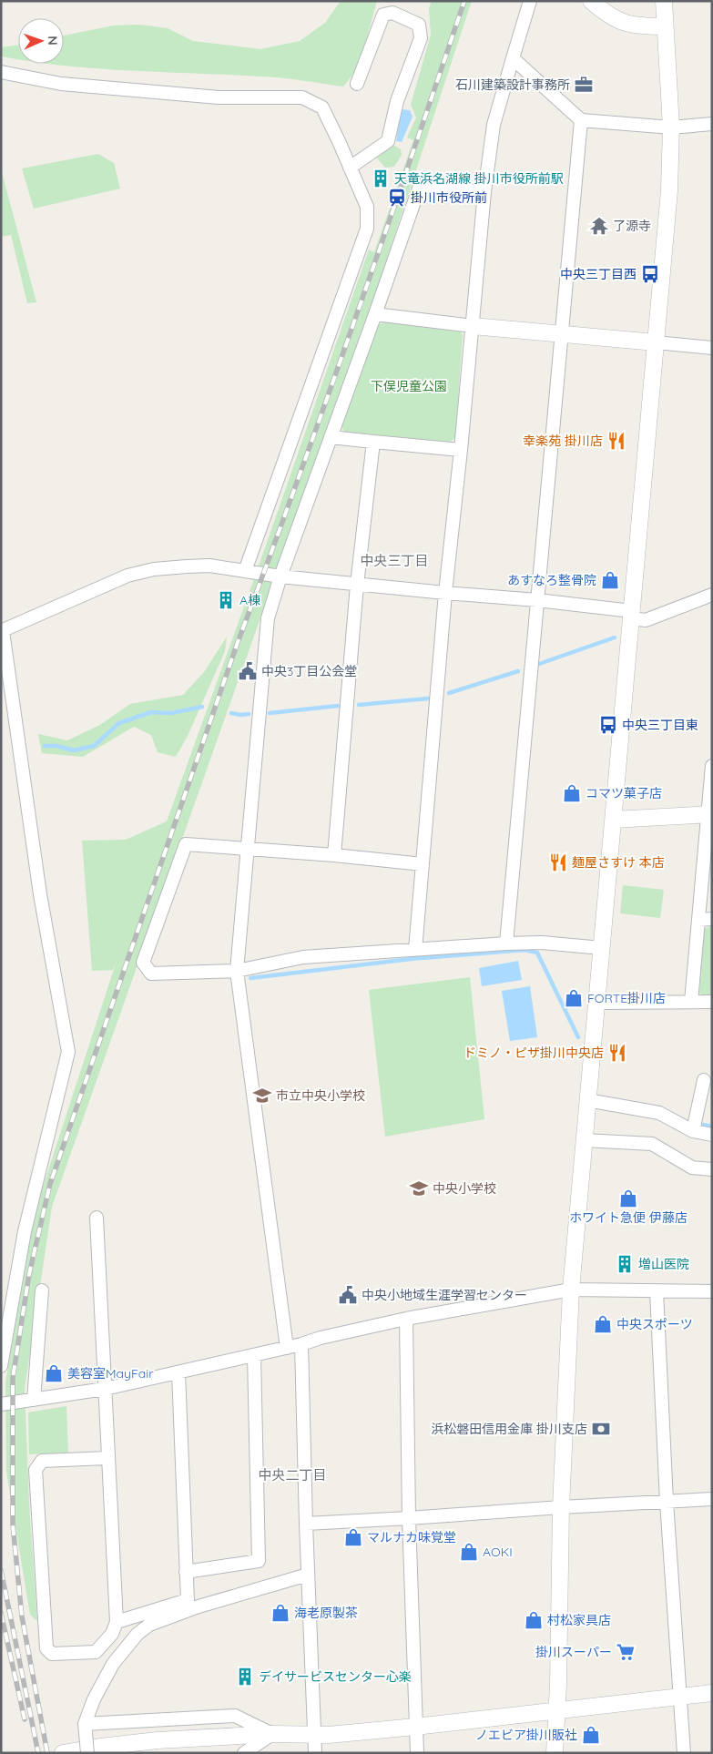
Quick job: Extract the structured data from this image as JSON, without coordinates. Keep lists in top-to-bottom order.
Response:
{
  "districts": ["中央三丁目", "中央二丁目"],
  "parks": ["下俣児童公園"],
  "places": {
    "office": ["石川建築設計事務所"],
    "building": [
      "天竜浜名湖線 掛川市役所前駅",
      "A棟",
      "増山医院",
      "デイサービスセンター心楽"
    ],
    "station": ["掛川市役所前"],
    "temple": ["了源寺"],
    "bus stop": ["中央三丁目西", "中央三丁目東"],
    "restaurant": ["幸楽苑 掛川店", "麺屋さすけ 本店", "ドミノ・ピザ掛川中央店"],
    "shop": [
      "あすなろ整骨院",
      "コマツ菓子店",
      "FORTE掛川店",
      "ホワイト急便 伊藤店",
      "中央スポーツ",
      "美容室MayFair",
      "マルナカ味覚堂",
      "AOKI",
      "海老原製茶",
      "村松家具店",
      "ノエビア掛川販社"
    ],
    "public building": ["中央3丁目公会堂", "中央小地域生涯学習センター"],
    "school or university": ["市立中央小学校", "中央小学校"],
    "bank": ["浜松磐田信用金庫 掛川支店"],
    "supermarket": ["掛川スーパー"]
  },
  "north": "right"
}
